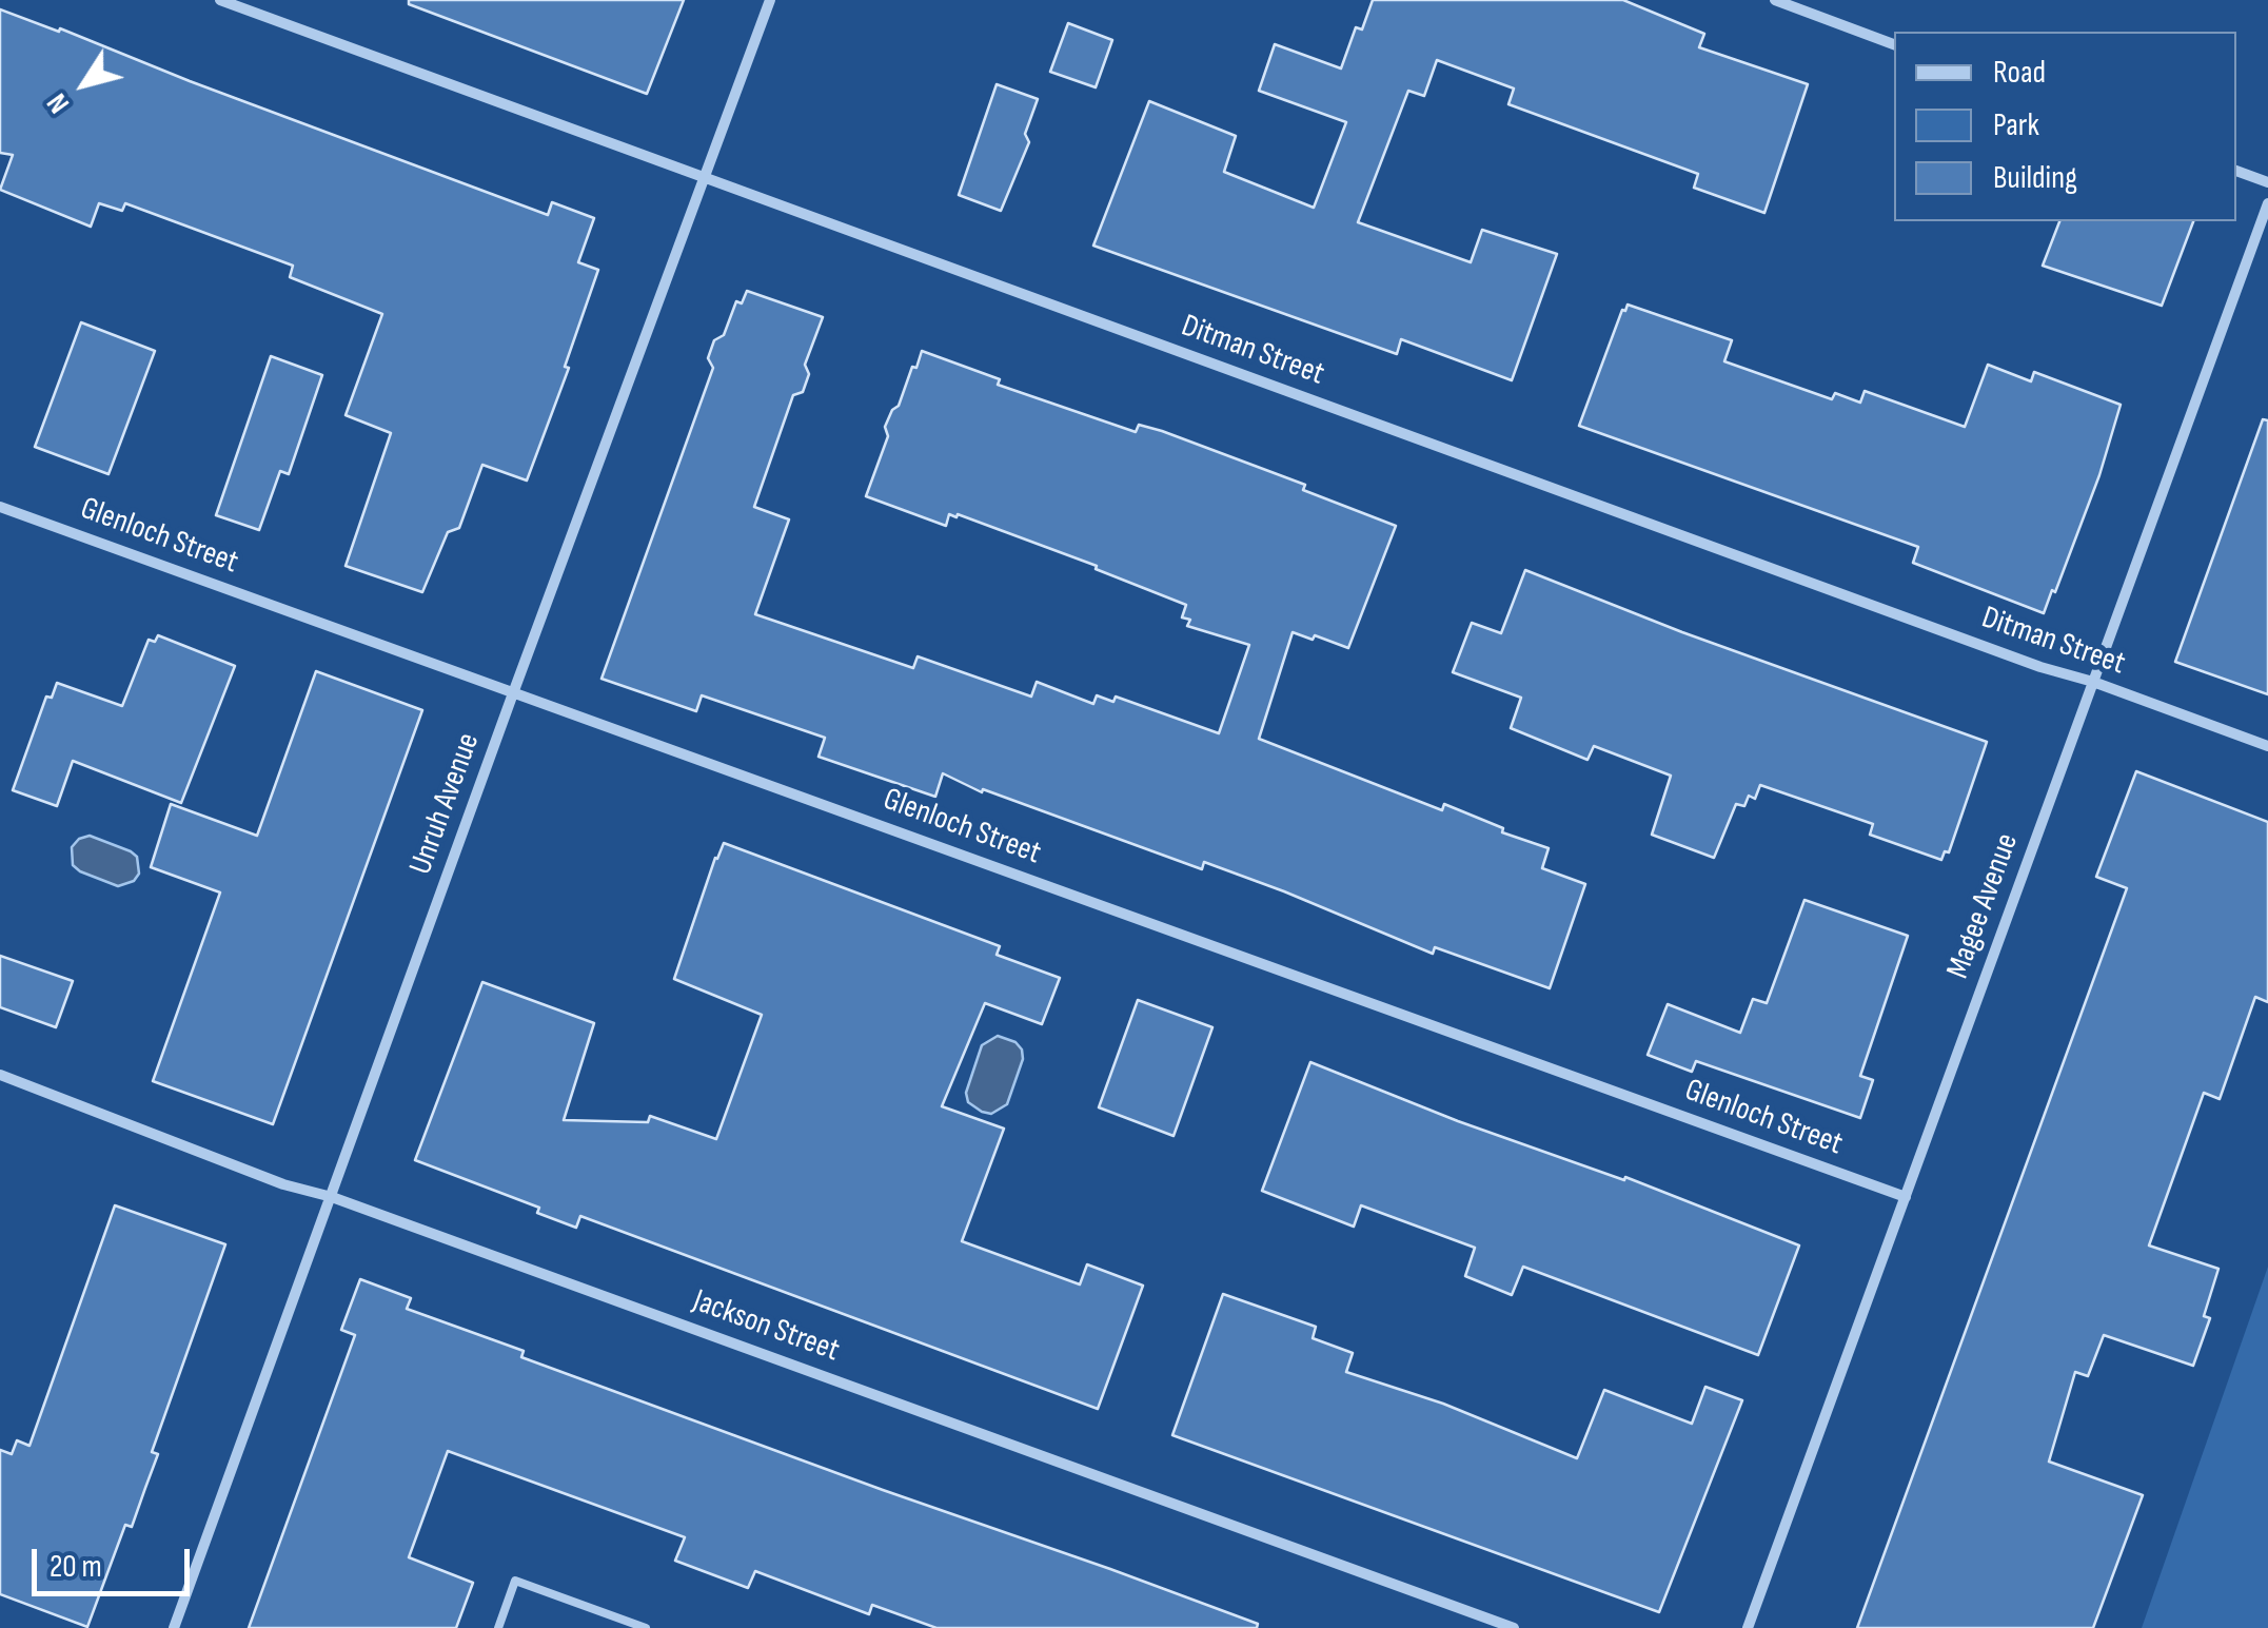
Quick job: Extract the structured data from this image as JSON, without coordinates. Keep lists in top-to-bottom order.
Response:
{
  "streets": {
    "street": [
      "Ditman Street",
      "Glenloch Street",
      "Unruh Avenue",
      "Magee Avenue",
      "Jackson Street"
    ]
  },
  "crossings": [
    ["Ditman Street", "Unruh Avenue"],
    ["Ditman Street", "Magee Avenue"],
    ["Glenloch Street", "Unruh Avenue"],
    ["Glenloch Street", "Magee Avenue"],
    ["Unruh Avenue", "Jackson Street"]
  ],
  "legend": ["Road", "Park", "Building"],
  "scale_bar": "20 m",
  "north": "bottom left"
}
